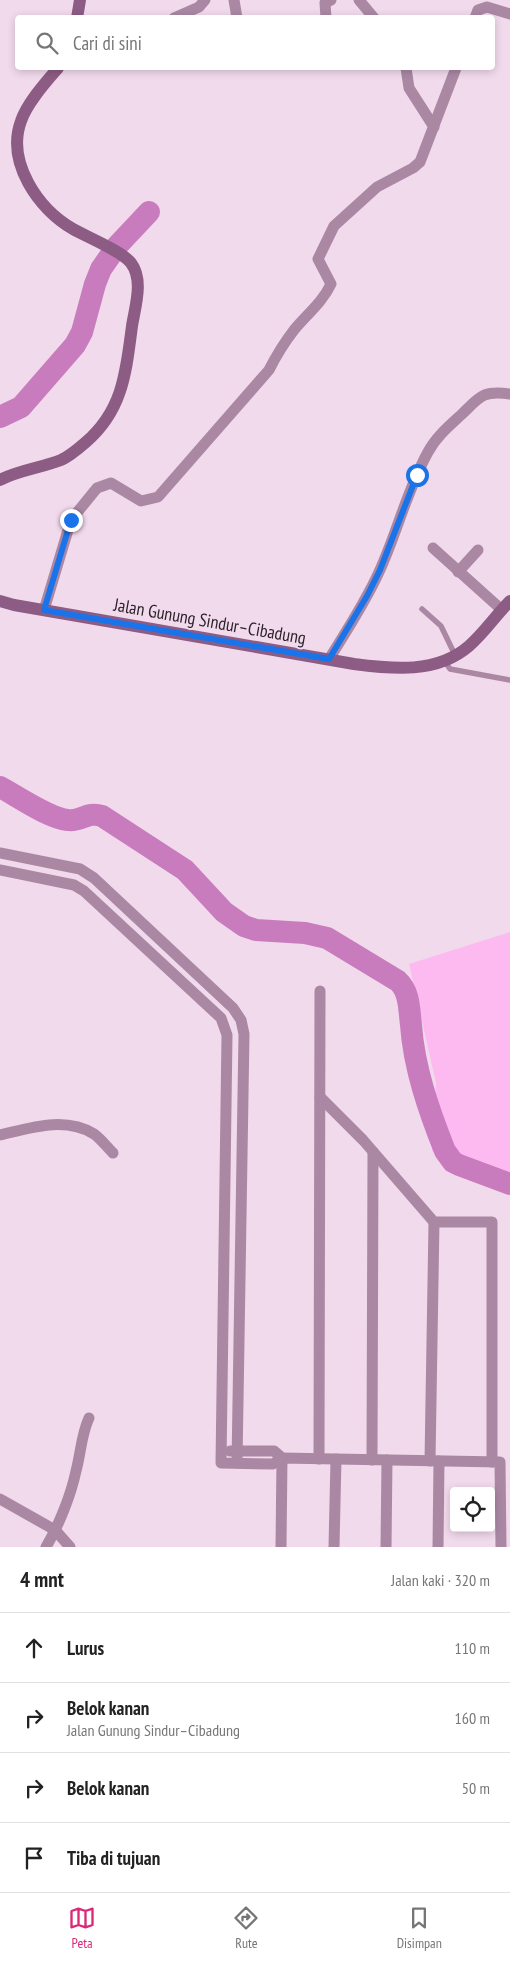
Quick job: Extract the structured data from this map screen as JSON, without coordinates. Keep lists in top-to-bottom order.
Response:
{
  "streets": {
    "street": ["Jalan Gunung Sindur–Cibadung"]
  },
  "page": {
    "search": "Cari di sini",
    "heading": ["4 mnt", "Jalan kaki · 320 m"],
    "list": [
      ["Lurus", "110 m"],
      ["Belok kanan", "Jalan Gunung Sindur–Cibadung", "160 m"],
      ["Belok kanan", "50 m"],
      "Tiba di tujuan"
    ],
    "nav": ["Peta", "Rute", "Disimpan"]
  }
}
